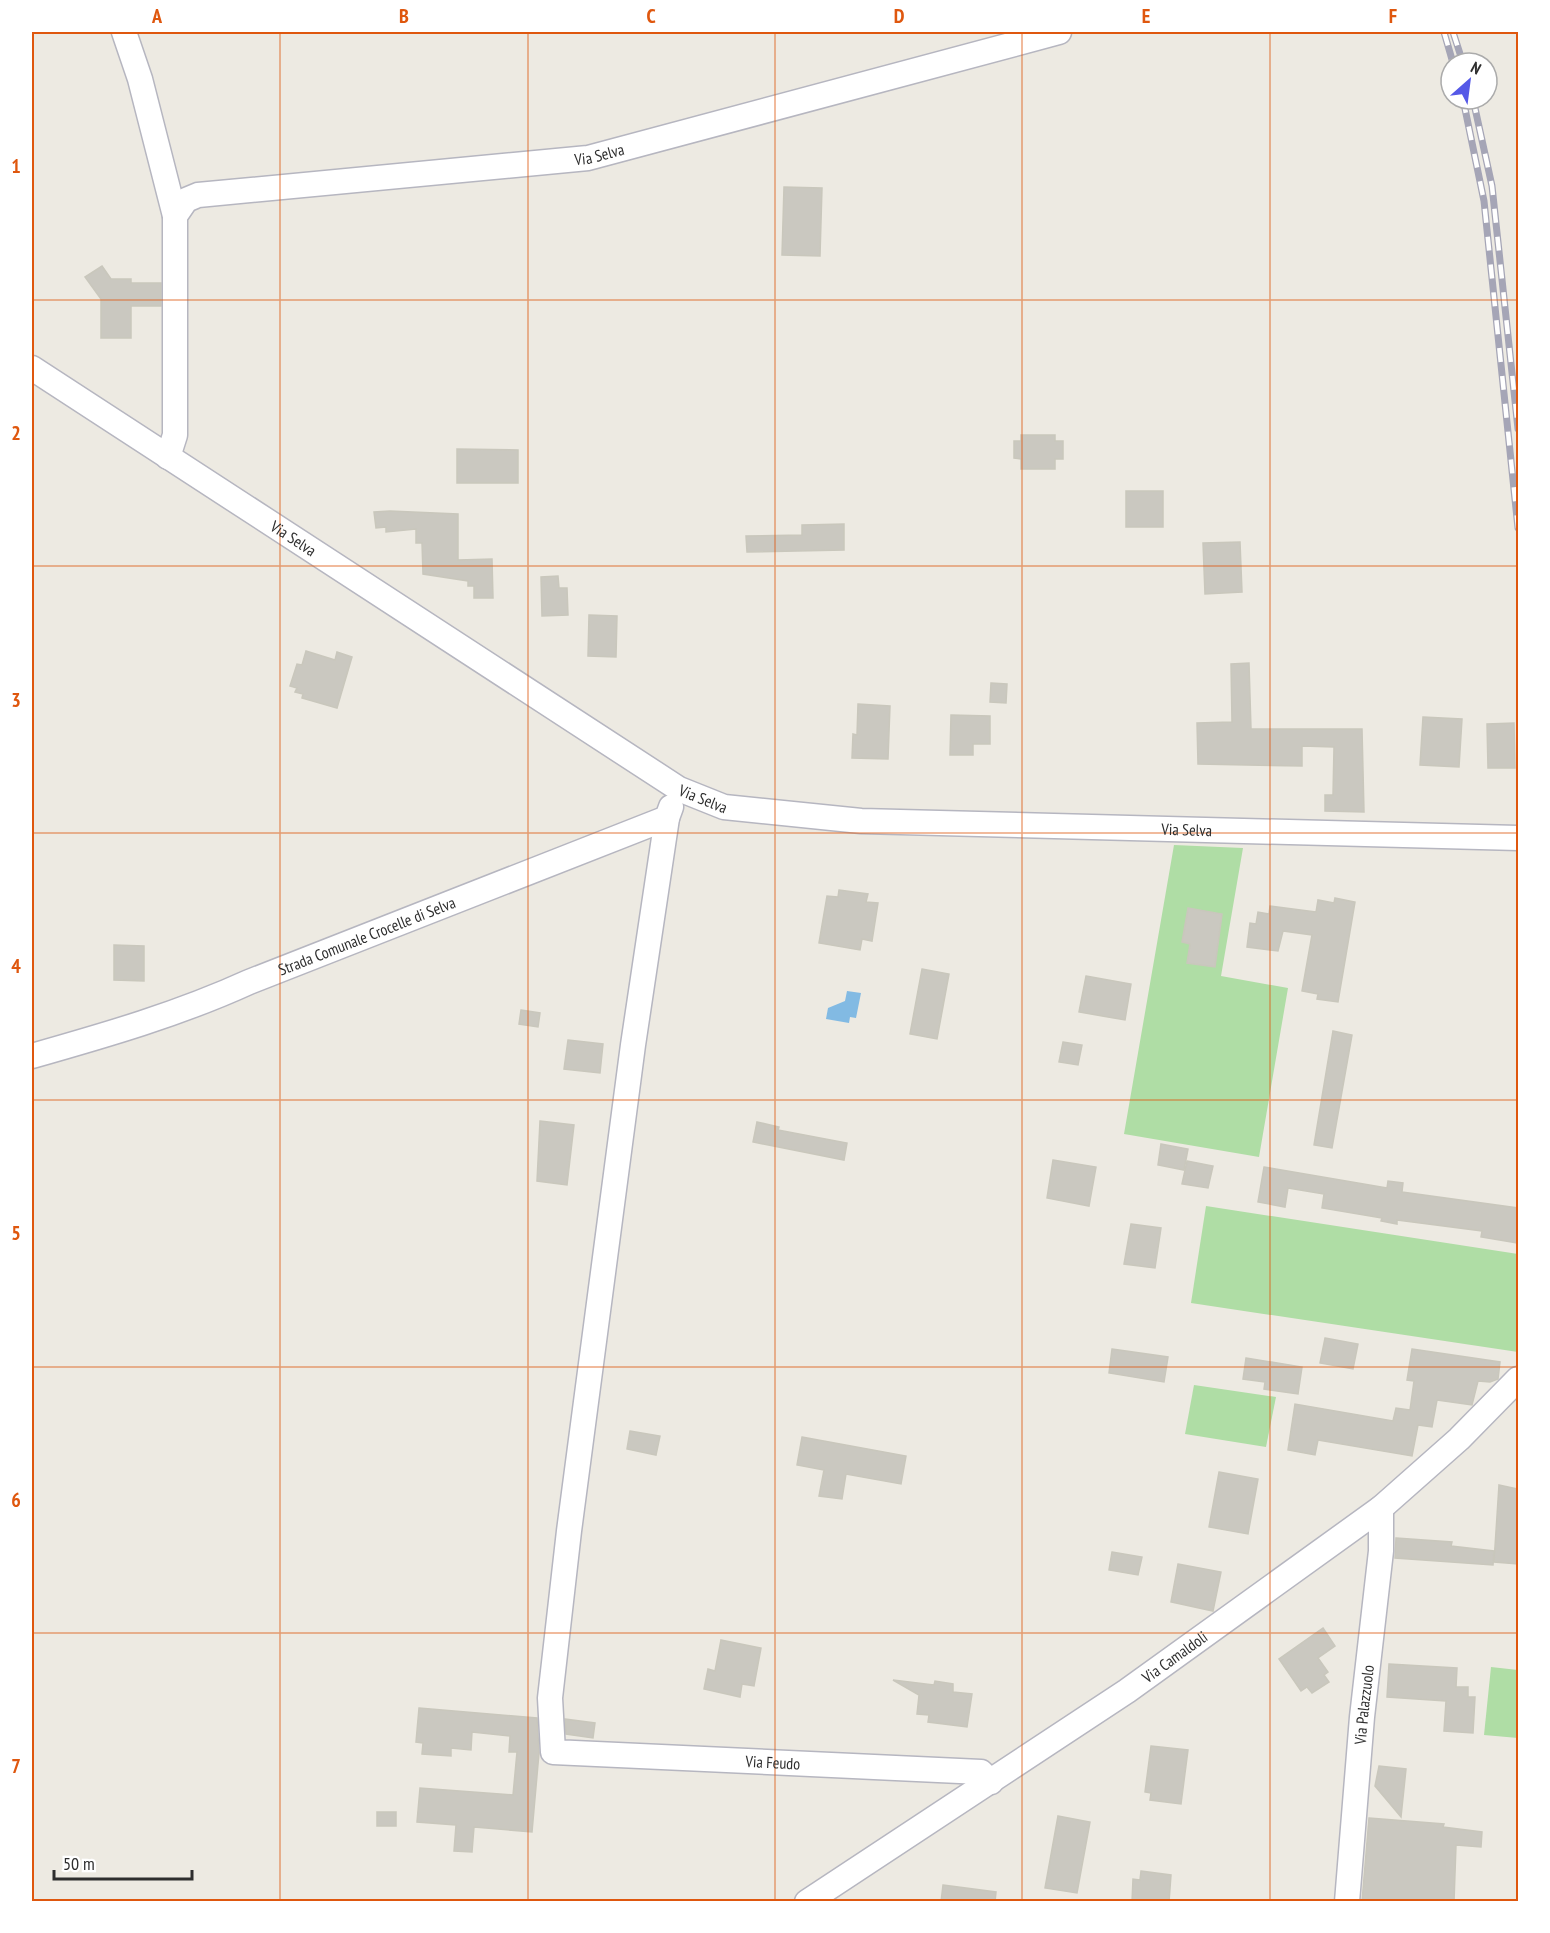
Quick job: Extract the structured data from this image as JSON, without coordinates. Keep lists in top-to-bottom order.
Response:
{
  "streets": {
    "street": [
      "Via Selva",
      "Strada Comunale Crocelle di Selva",
      "Via Camaldoli",
      "Via Palazzuolo",
      "Via Feudo"
    ]
  },
  "crossings": [
    ["Strada Comunale Crocelle di Selva", "Via Feudo"],
    ["Via Camaldoli", "Via Palazzuolo"],
    ["Via Camaldoli", "Via Feudo"]
  ],
  "scale_bar": "50 m",
  "north": "top right",
  "grid": {
    "columns": [
      "A",
      "B",
      "C",
      "D",
      "E",
      "F"
    ],
    "rows": [
      "1",
      "2",
      "3",
      "4",
      "5",
      "6",
      "7"
    ]
  }
}
